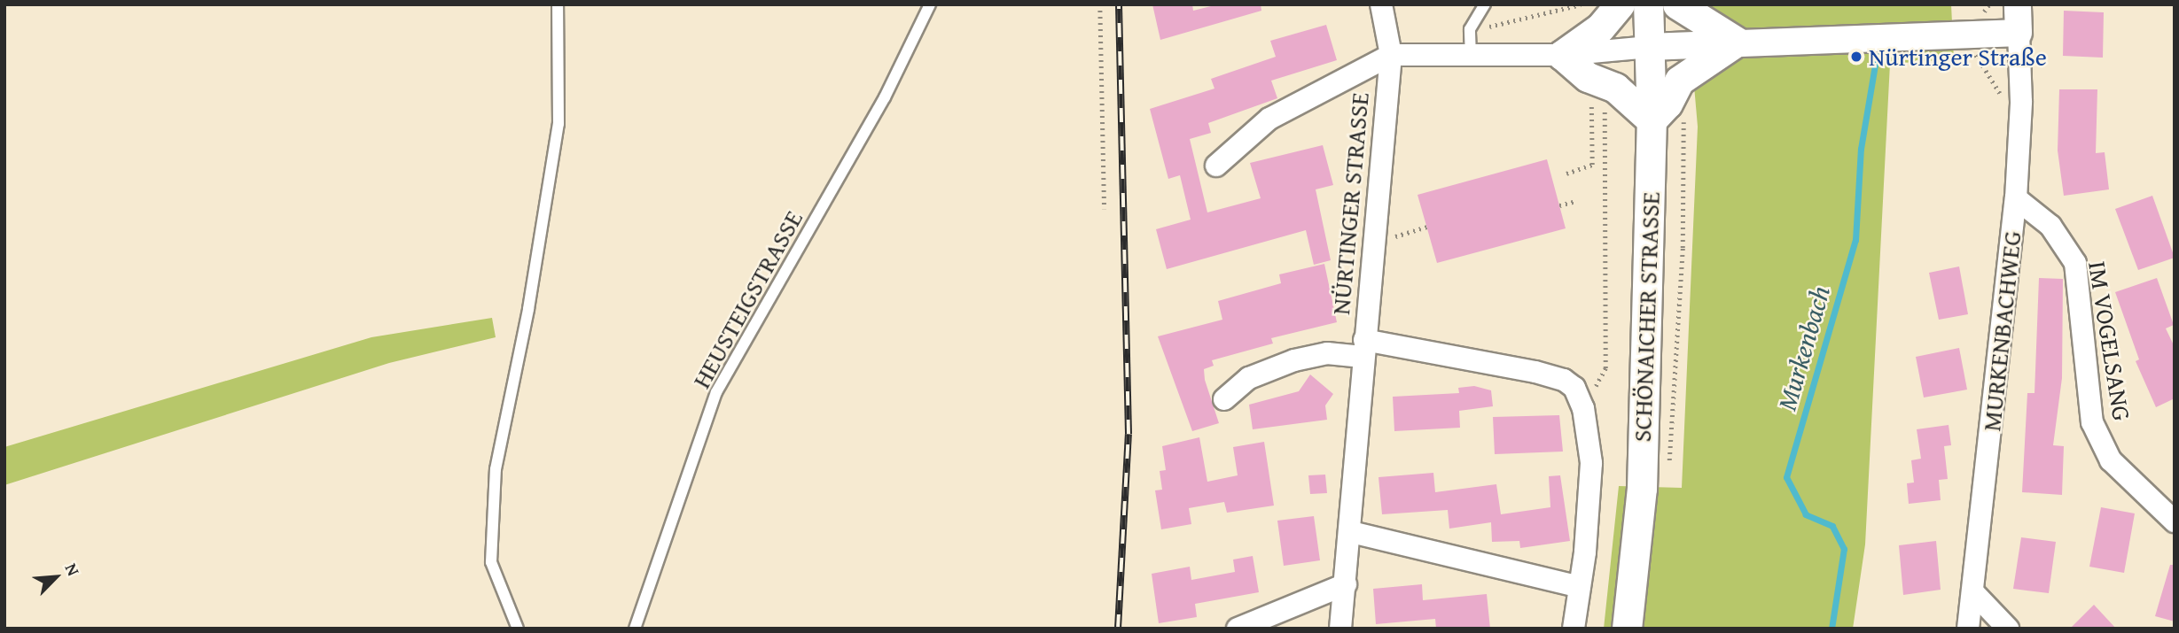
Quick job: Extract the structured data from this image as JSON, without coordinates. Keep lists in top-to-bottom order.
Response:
{
  "streets": {
    "main road": ["SCHÖNAICHER STRASSE"],
    "street": ["NÜRTINGER STRASSE", "MURKENBACHWEG", "IM VOGELSANG"],
    "lane": ["HEUSTEIGSTRASSE"]
  },
  "crossings": [
    ["NÜRTINGER STRASSE", "SCHÖNAICHER STRASSE"],
    ["MURKENBACHWEG", "IM VOGELSANG"]
  ],
  "water": ["Murkenbach"],
  "places": ["Nürtinger Straße"],
  "north": "top right"
}
